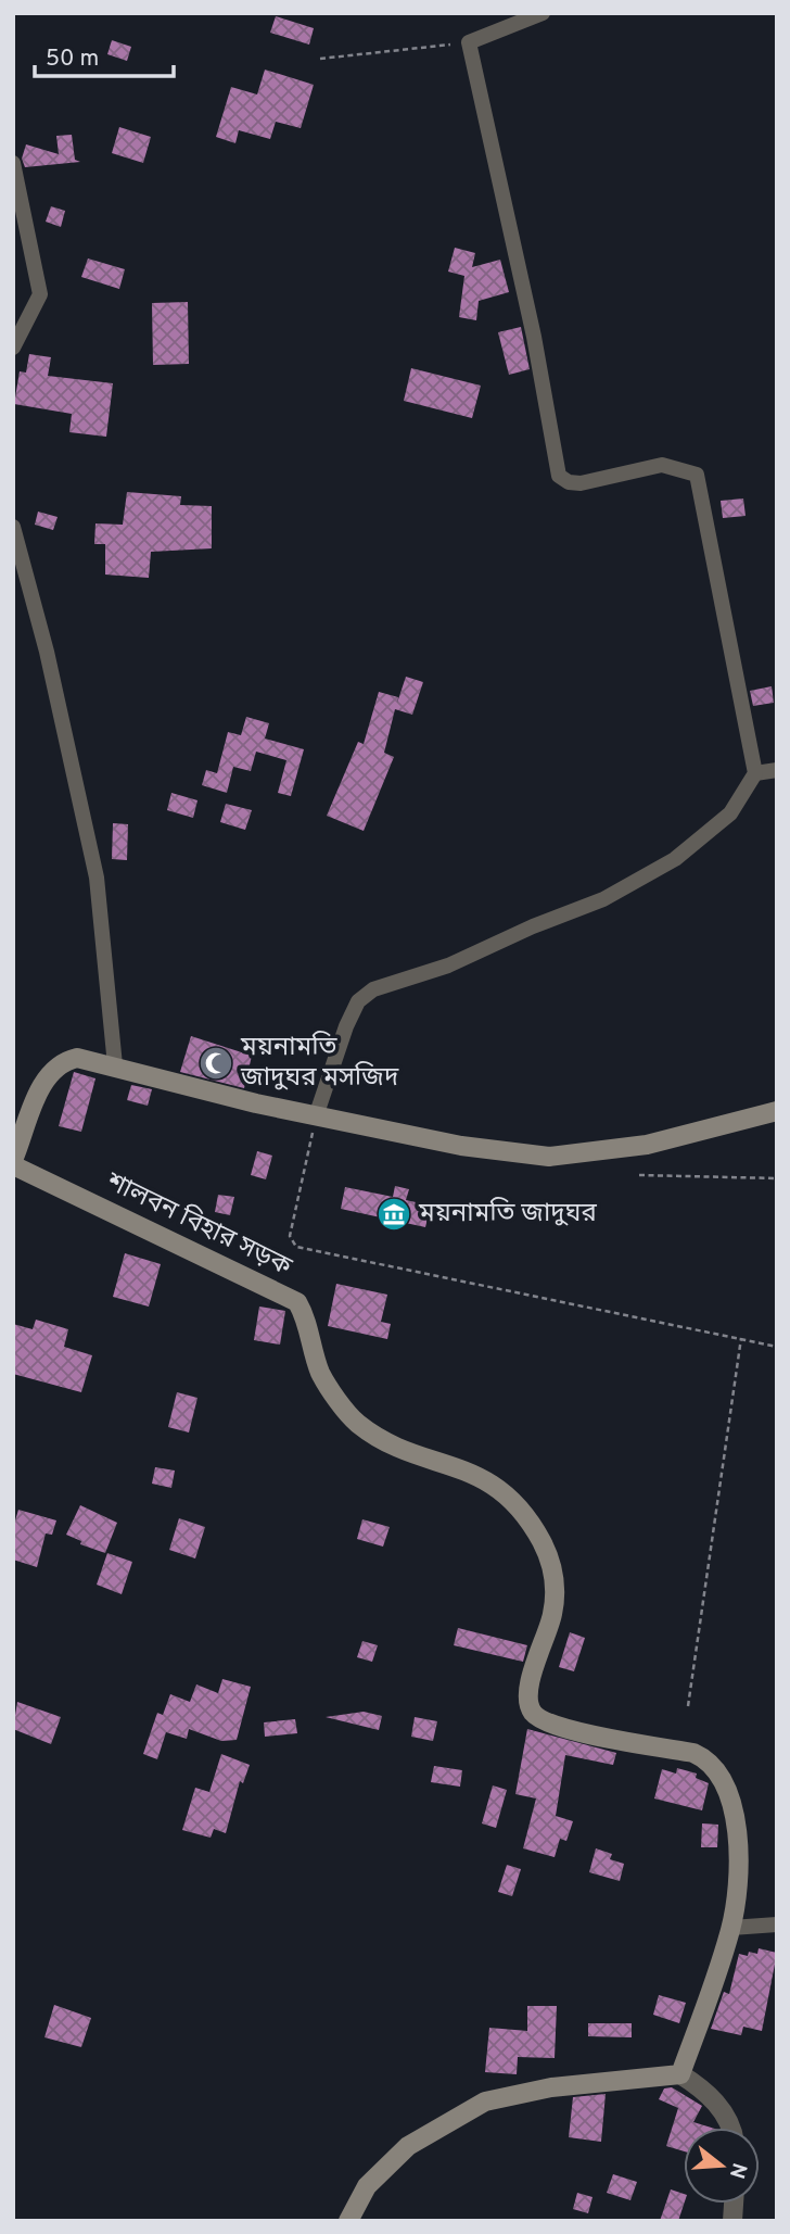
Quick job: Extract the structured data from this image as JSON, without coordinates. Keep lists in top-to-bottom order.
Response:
{
  "streets": {
    "main road": ["শালবন বিহার সড়ক"]
  },
  "places": {
    "mosque": ["ময়নামতি জাদুঘর মসজিদ"],
    "museum": ["ময়নামতি জাদুঘর"]
  },
  "scale_bar": "50 m",
  "north": "right"
}
